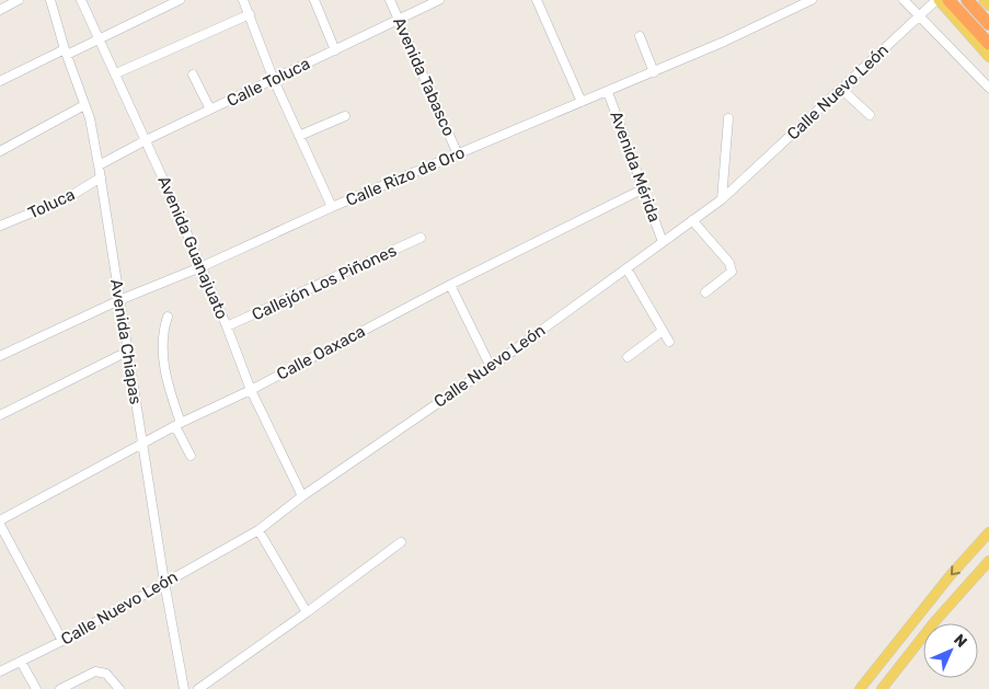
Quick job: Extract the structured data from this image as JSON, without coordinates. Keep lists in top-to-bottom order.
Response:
{
  "streets": {
    "street": [
      "Avenida Tabasco",
      "Calle Toluca",
      "Calle Nuevo León",
      "Avenida Mérida",
      "Calle Rizo de Oro",
      "Toluca",
      "Avenida Guanajuato",
      "Callejón Los Piñones",
      "Avenida Chiapas",
      "Calle Oaxaca"
    ]
  },
  "crossings": [
    ["Avenida Tabasco", "Calle Toluca"],
    ["Avenida Tabasco", "Calle Rizo de Oro"],
    ["Calle Toluca", "Avenida Guanajuato"],
    ["Calle Toluca", "Avenida Chiapas"],
    ["Calle Nuevo León", "Avenida Mérida"],
    ["Calle Nuevo León", "Avenida Guanajuato"],
    ["Calle Nuevo León", "Avenida Chiapas"],
    ["Avenida Mérida", "Calle Rizo de Oro"],
    ["Avenida Mérida", "Calle Oaxaca"],
    ["Calle Rizo de Oro", "Avenida Guanajuato"],
    ["Calle Rizo de Oro", "Avenida Chiapas"],
    ["Toluca", "Avenida Chiapas"],
    ["Avenida Guanajuato", "Callejón Los Piñones"],
    ["Avenida Guanajuato", "Calle Oaxaca"],
    ["Avenida Chiapas", "Calle Oaxaca"]
  ],
  "north": "top right"
}
